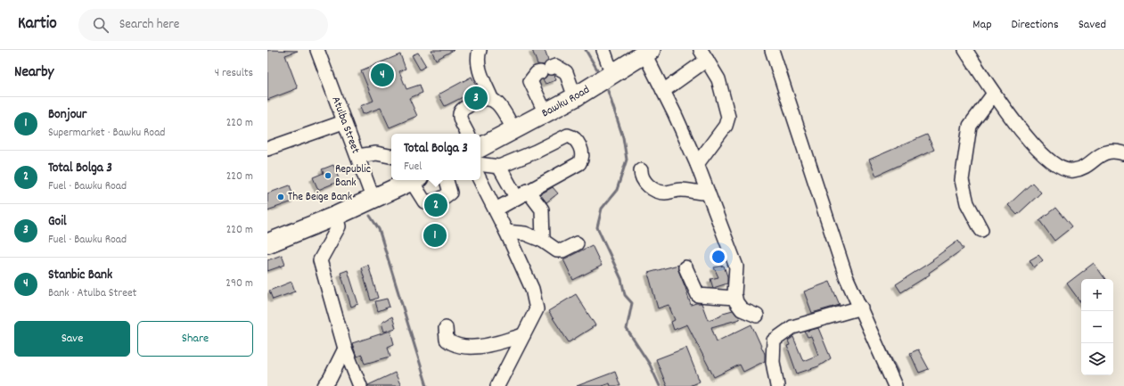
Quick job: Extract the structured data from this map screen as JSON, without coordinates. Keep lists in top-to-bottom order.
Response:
{
  "streets": {
    "highway": ["Bawku Road"],
    "street": ["Atulba Street"]
  },
  "places": ["Republic Bank", "The Beige Bank"],
  "page": {
    "header": "Kartio",
    "search": "Search here",
    "nav": ["Map", "Directions", "Saved"],
    "heading": ["Nearby", "4 results"],
    "pins": [
      "4",
      "3",
      "2",
      "1"
    ],
    "list": [
      {
        "mark": "1",
        "name": "Bonjour",
        "note": "Supermarket · Bawku Road",
        "value": "220 m"
      },
      {
        "mark": "2",
        "name": "Total Bolga 3",
        "note": "Fuel · Bawku Road",
        "value": "220 m"
      },
      {
        "mark": "3",
        "name": "Goil",
        "note": "Fuel · Bawku Road",
        "value": "220 m"
      },
      {
        "mark": "4",
        "name": "Stanbic Bank",
        "note": "Bank · Atulba Street",
        "value": "290 m"
      }
    ],
    "popup": ["Total Bolga 3", "Fuel"],
    "map_buttons": ["+", "−"],
    "buttons": ["Save", "Share"]
  }
}
